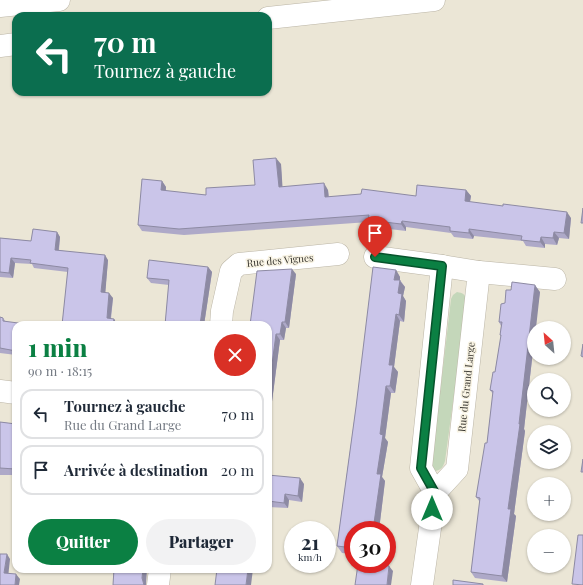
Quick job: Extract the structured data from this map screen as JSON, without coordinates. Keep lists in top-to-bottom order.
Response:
{
  "streets": {
    "main road": ["Rue des Vignes", "Rue du Grand Large"]
  },
  "north": "top left",
  "page": {
    "turn": ["70 m", "Tournez à gauche"],
    "map_buttons": ["+", "−"],
    "heading": ["1 min", "90 m · 18:15"],
    "list": [
      {
        "name": "Tournez à gauche",
        "note": "Rue du Grand Large",
        "value": "70 m"
      },
      {
        "name": "Arrivée à destination",
        "value": "20 m"
      }
    ],
    "buttons": ["Quitter", "Partager"],
    "speed": "21 km/h",
    "limit": "30"
  }
}
